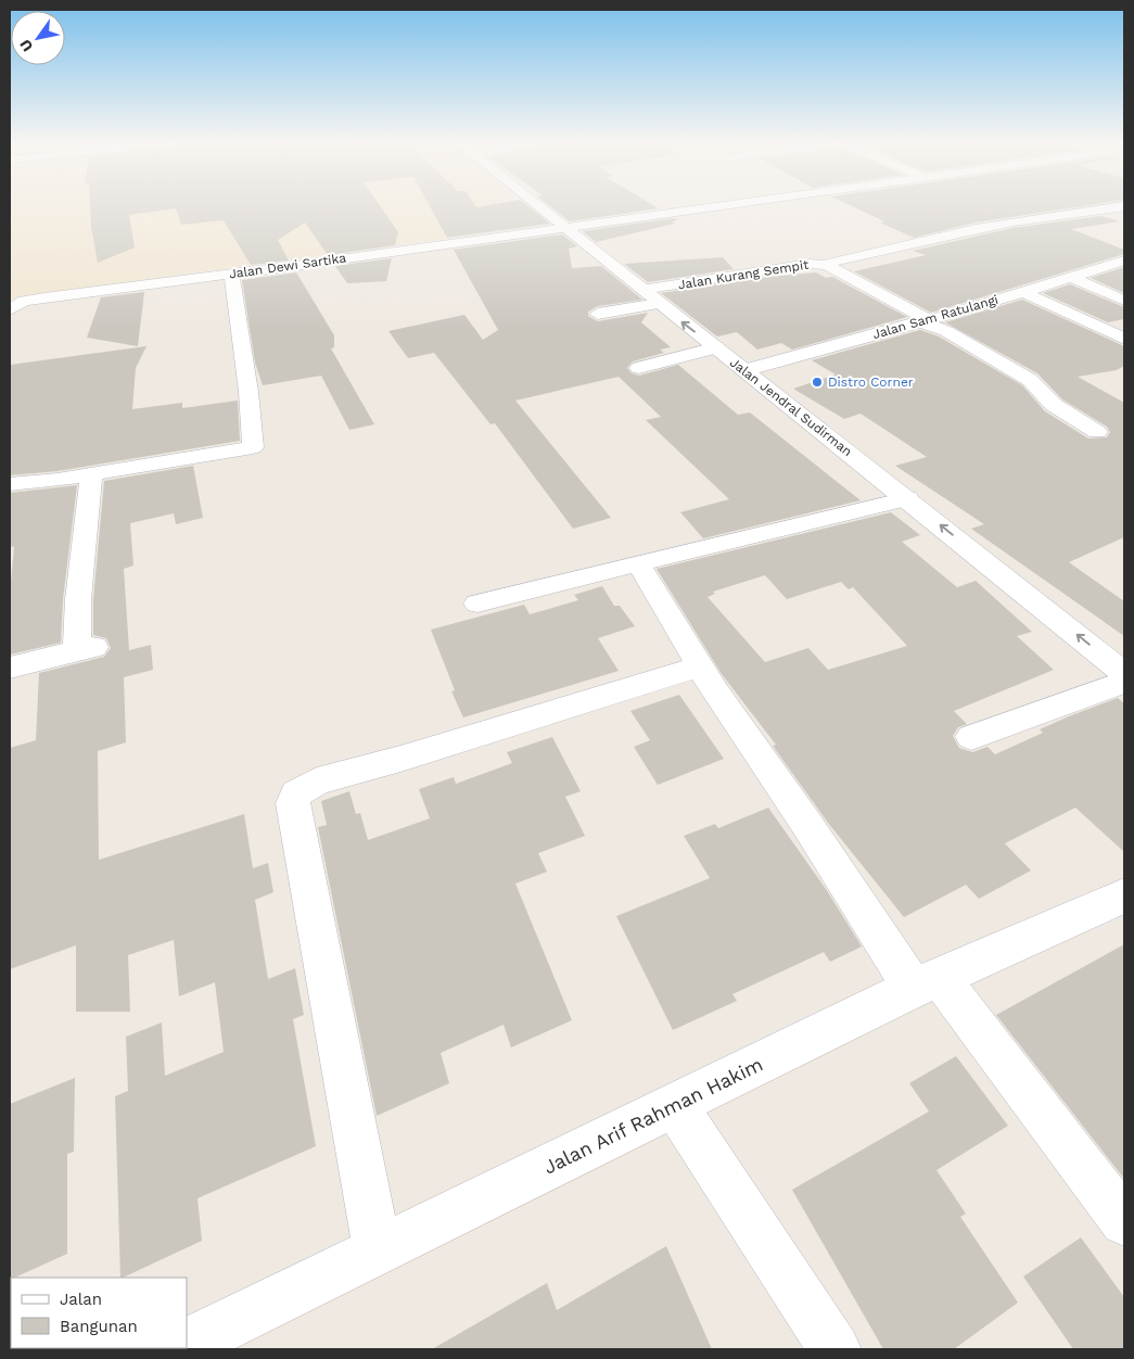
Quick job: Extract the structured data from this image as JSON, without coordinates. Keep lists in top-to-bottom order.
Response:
{
  "streets": {
    "street": [
      "Jalan Dewi Sartika",
      "Jalan Kurang Sempit",
      "Jalan Sam Ratulangi",
      "Jalan Jendral Sudirman",
      "Jalan Arif Rahman Hakim"
    ]
  },
  "crossings": [
    ["Jalan Dewi Sartika", "Jalan Jendral Sudirman"],
    ["Jalan Kurang Sempit", "Jalan Sam Ratulangi"],
    ["Jalan Kurang Sempit", "Jalan Jendral Sudirman"],
    ["Jalan Sam Ratulangi", "Jalan Jendral Sudirman"]
  ],
  "one_way": ["Jalan Jendral Sudirman"],
  "places": ["Distro Corner"],
  "legend": ["Jalan", "Bangunan"],
  "north": "bottom left"
}
